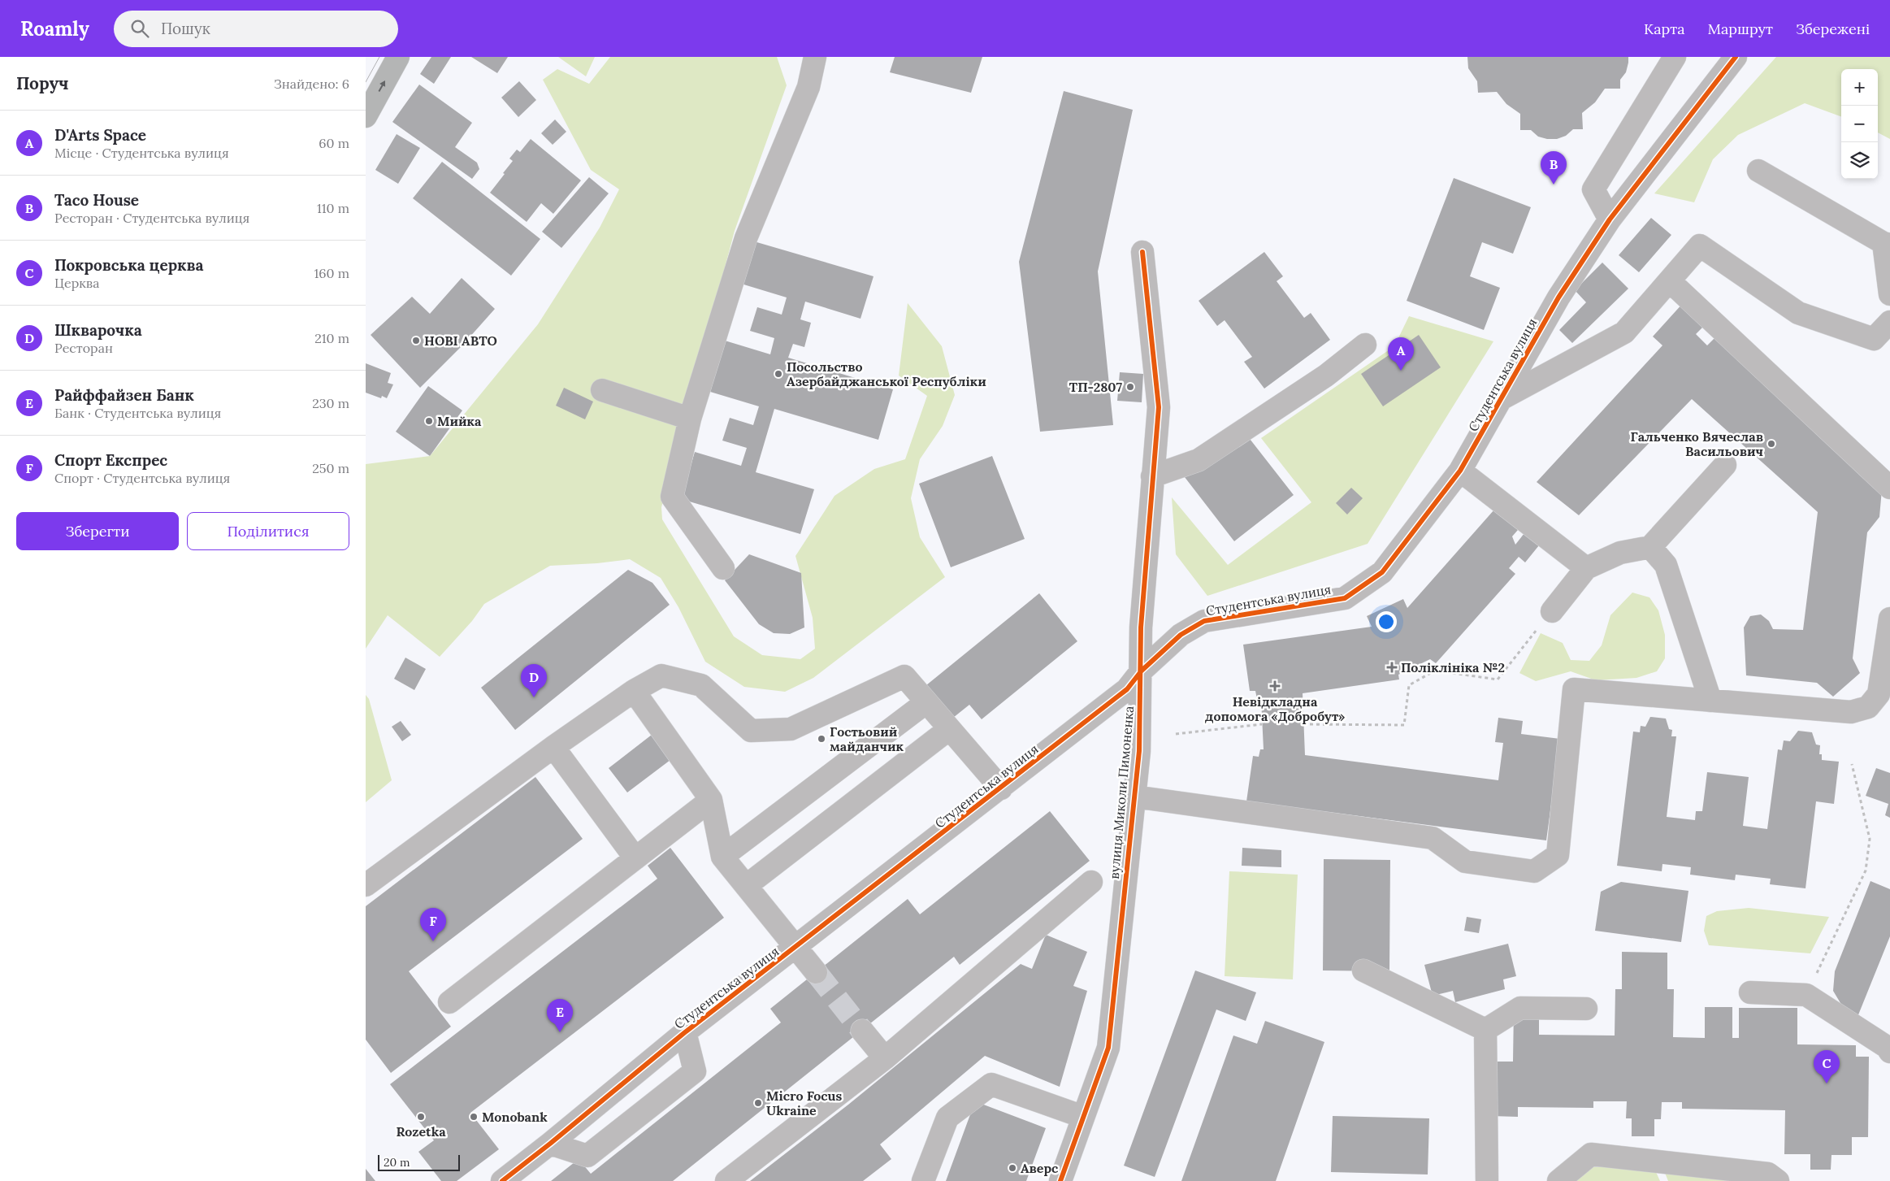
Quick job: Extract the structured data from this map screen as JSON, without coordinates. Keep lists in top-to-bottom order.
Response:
{
  "streets": {
    "street": ["Студентська вулиця", "вулиця Миколи Пимоненка"]
  },
  "crossings": [
    ["Студентська вулиця", "вулиця Миколи Пимоненка"]
  ],
  "places": {
    "other": [
      "HОBI ABTO",
      "Посольство Азербайджанської Республіки",
      "ТП-2807",
      "Мийка",
      "Гальченко Вячеслав Васильович",
      "Гостьовий майданчик",
      "Micro Focus Ukraine",
      "Rozetka",
      "Monobank",
      "Аверс"
    ],
    "health": ["Поліклініка №2", "Невідкладна допомога «Добробут»"]
  },
  "scale_bar": "20 m",
  "page": {
    "header": "Roamly",
    "search": "Пошук",
    "nav": ["Карта", "Маршрут", "Збережені"],
    "heading": ["Поруч", "Знайдено: 6"],
    "map_buttons": ["+", "−"],
    "list": [
      {
        "mark": "A",
        "name": "D'Arts Space",
        "note": "Місце · Студентська вулиця",
        "value": "60 m"
      },
      {
        "mark": "B",
        "name": "Taco House",
        "note": "Ресторан · Студентська вулиця",
        "value": "110 m"
      },
      {
        "mark": "C",
        "name": "Покровська церква",
        "note": "Церква",
        "value": "160 m"
      },
      {
        "mark": "D",
        "name": "Шкварочка",
        "note": "Ресторан",
        "value": "210 m"
      },
      {
        "mark": "E",
        "name": "Райффайзен Банк",
        "note": "Банк · Студентська вулиця",
        "value": "230 m"
      },
      {
        "mark": "F",
        "name": "Спорт Експрес",
        "note": "Спорт · Студентська вулиця",
        "value": "250 m"
      }
    ],
    "pins": [
      "B",
      "A",
      "D",
      "F",
      "E",
      "C"
    ],
    "buttons": ["Зберегти", "Поділитися"],
    "scale": "20 m"
  }
}
